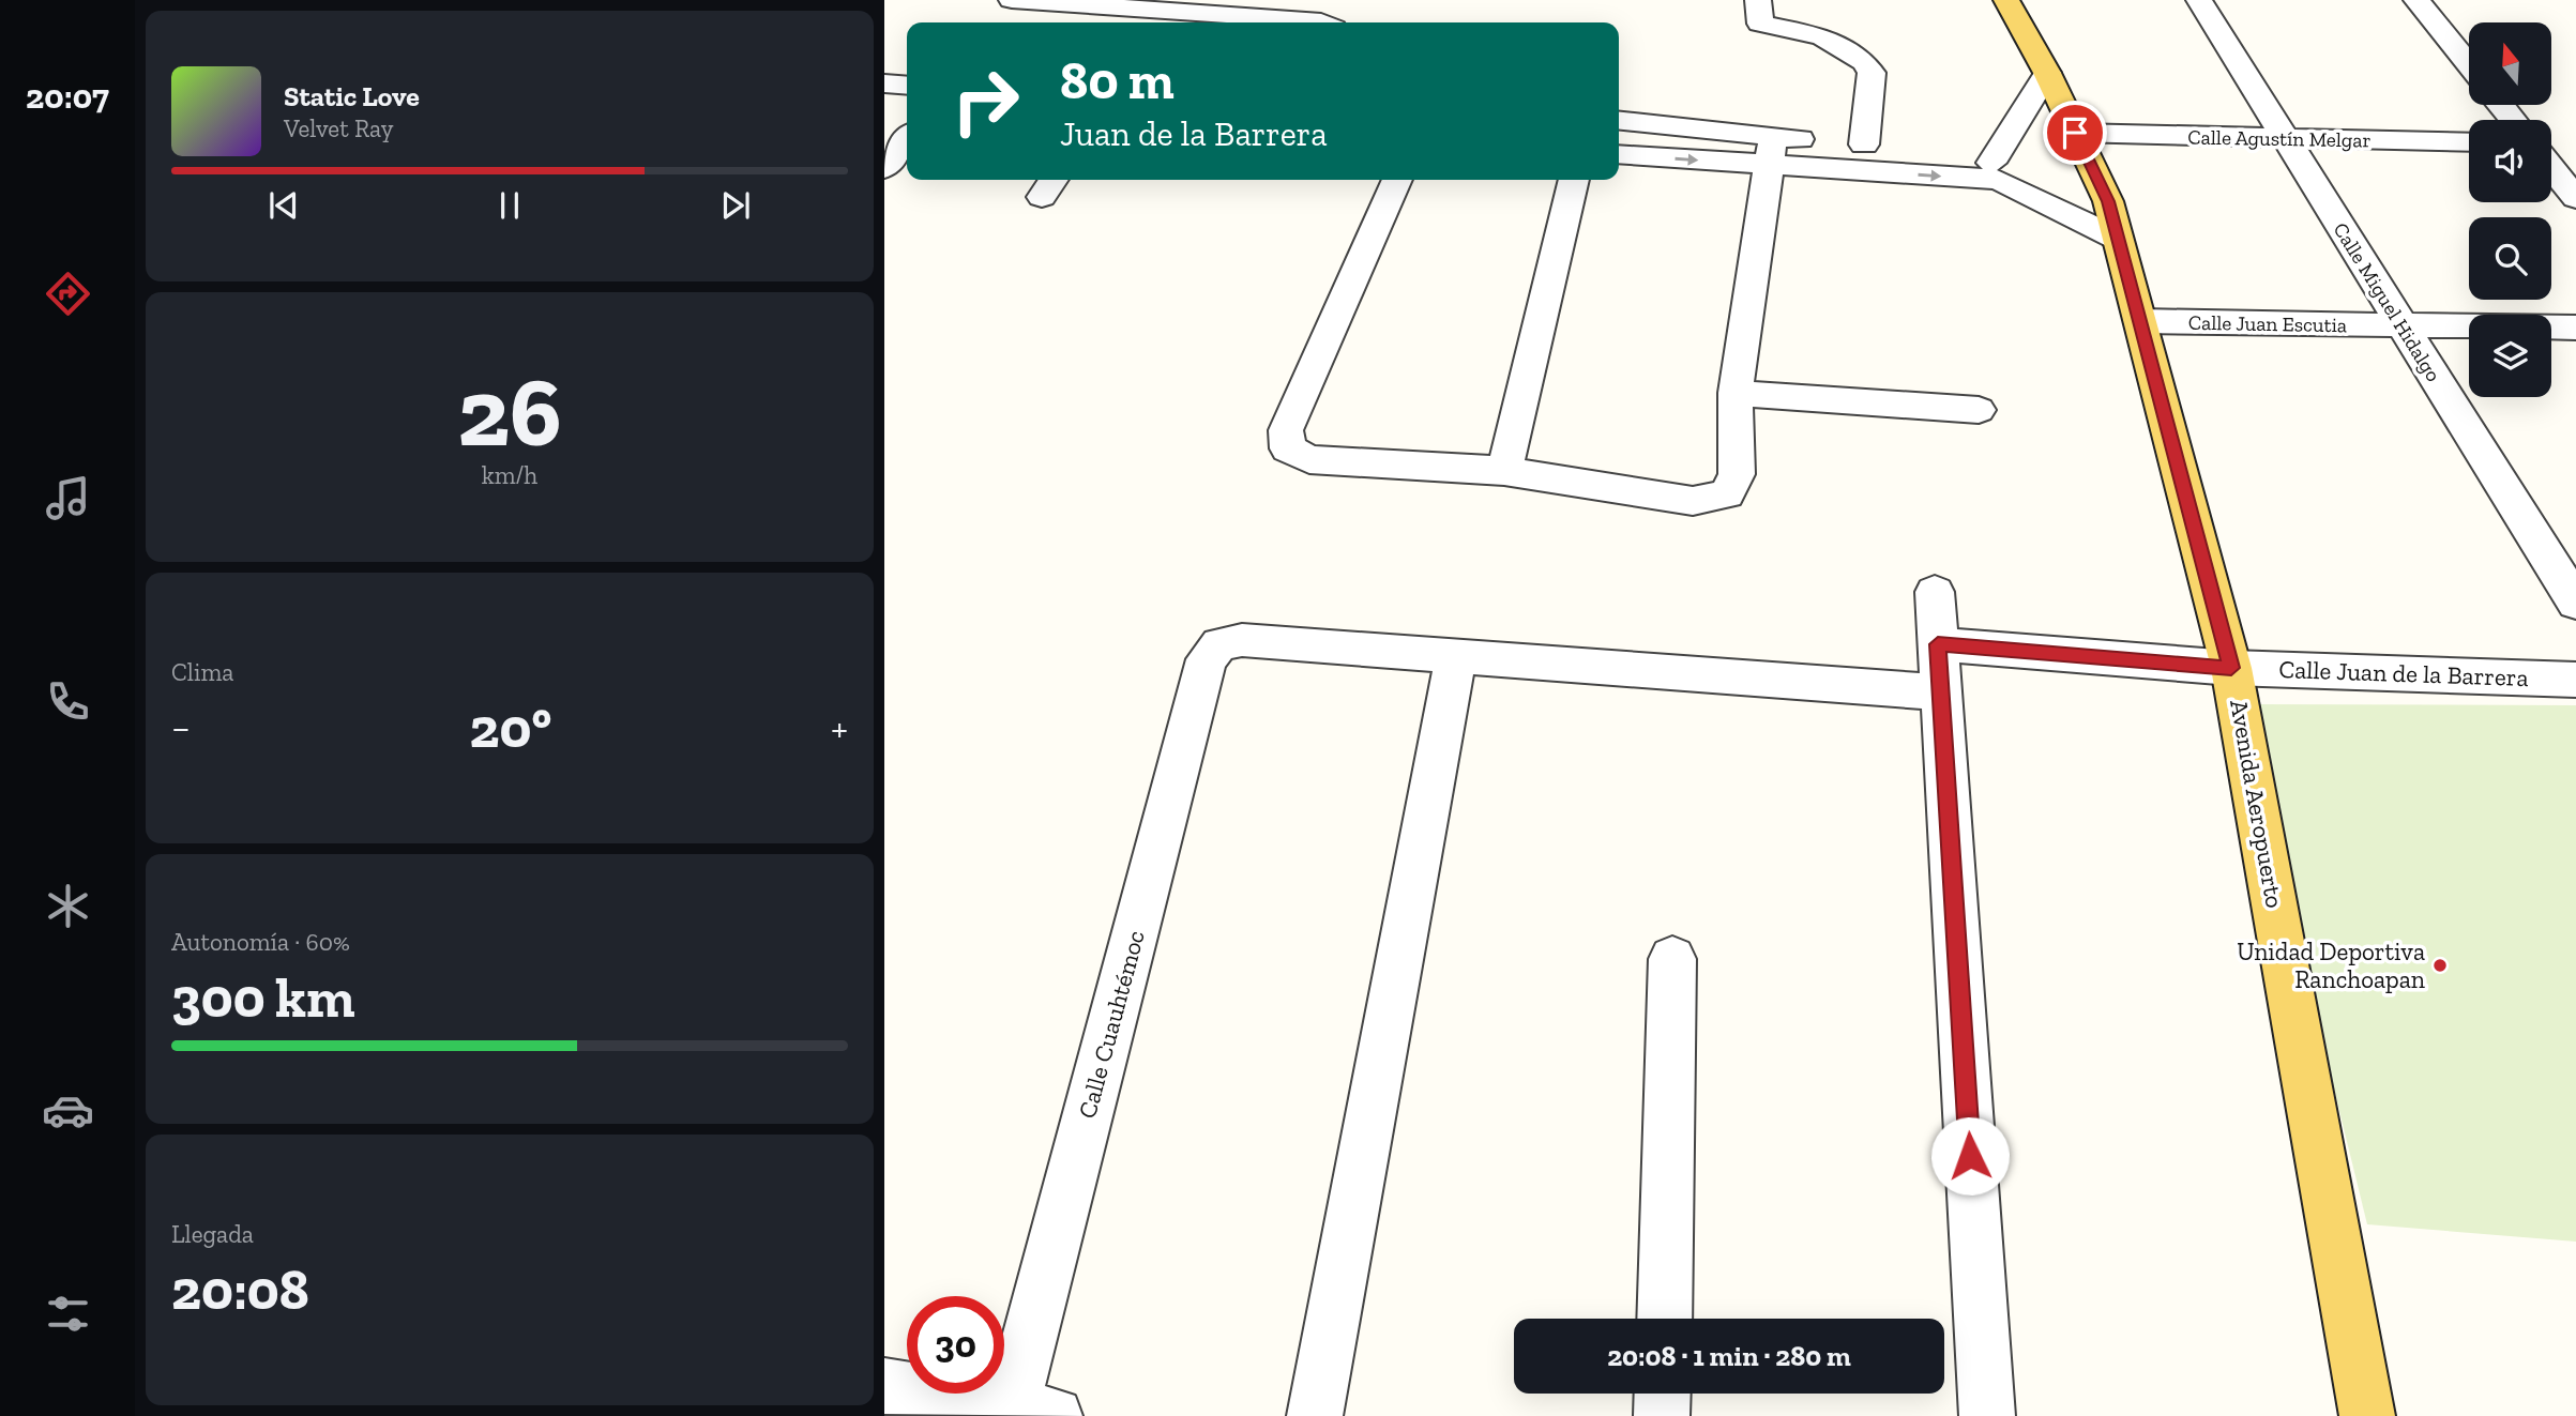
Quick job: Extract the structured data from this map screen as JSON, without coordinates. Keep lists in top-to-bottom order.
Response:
{
  "streets": {
    "main road": ["Avenida Aeropuerto"],
    "street": [
      "Calle Agustín Melgar",
      "Calle Miguel Hidalgo",
      "Calle Juan Escutia",
      "Calle Juan de la Barrera",
      "Calle Cuauhtémoc"
    ]
  },
  "crossings": [
    ["Calle Agustín Melgar", "Calle Miguel Hidalgo"],
    ["Calle Agustín Melgar", "Avenida Aeropuerto"],
    ["Calle Miguel Hidalgo", "Calle Juan Escutia"],
    ["Calle Juan Escutia", "Avenida Aeropuerto"],
    ["Calle Juan de la Barrera", "Avenida Aeropuerto"]
  ],
  "places": ["Unidad Deportiva Ranchoapan"],
  "north": "top",
  "page": {
    "tabs": "20:07",
    "turn": ["80 m", "Juan de la Barrera"],
    "song": ["Static Love", "Velvet Ray"],
    "tile": [
      ["26", "km/h"],
      "Clima",
      ["Autonomía · 60%", "300 km"],
      ["Llegada", "20:08"]
    ],
    "heat": ["−", "20°", "+"],
    "limit": "30",
    "trip": "20:08 · 1 min · 280 m"
  }
}
